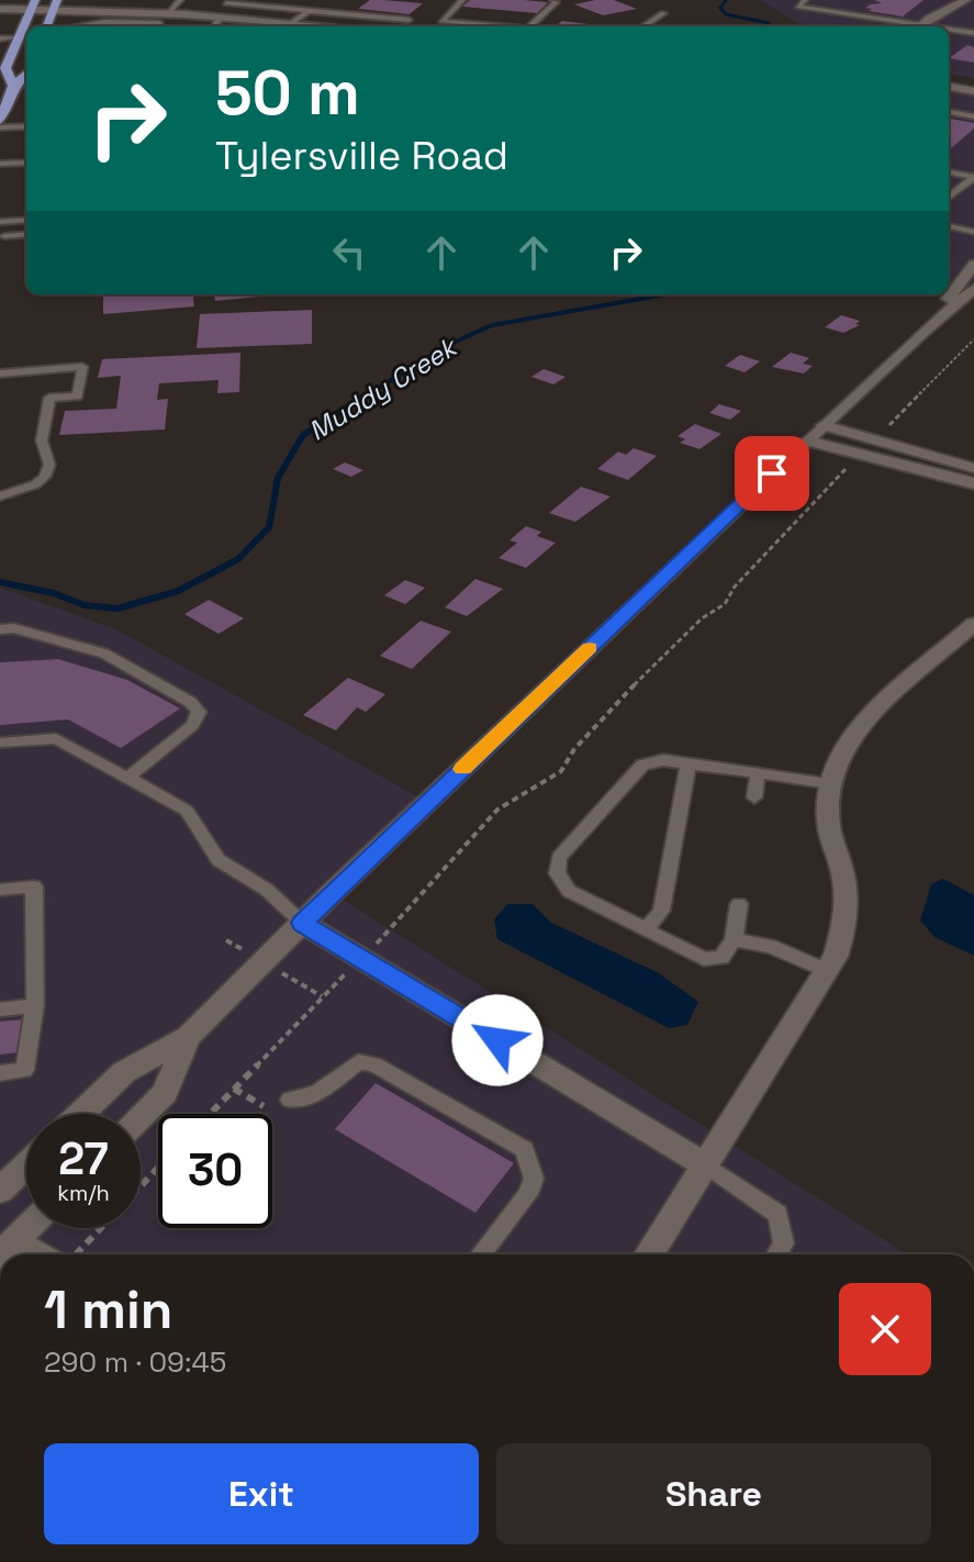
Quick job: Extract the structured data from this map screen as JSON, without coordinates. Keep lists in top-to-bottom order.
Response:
{
  "water": ["Muddy Creek"],
  "page": {
    "turn": ["50 m", "Tylersville Road"],
    "speed": "27 km/h",
    "limit": "30",
    "heading": ["1 min", "290 m · 09:45"],
    "buttons": ["Exit", "Share"]
  }
}
